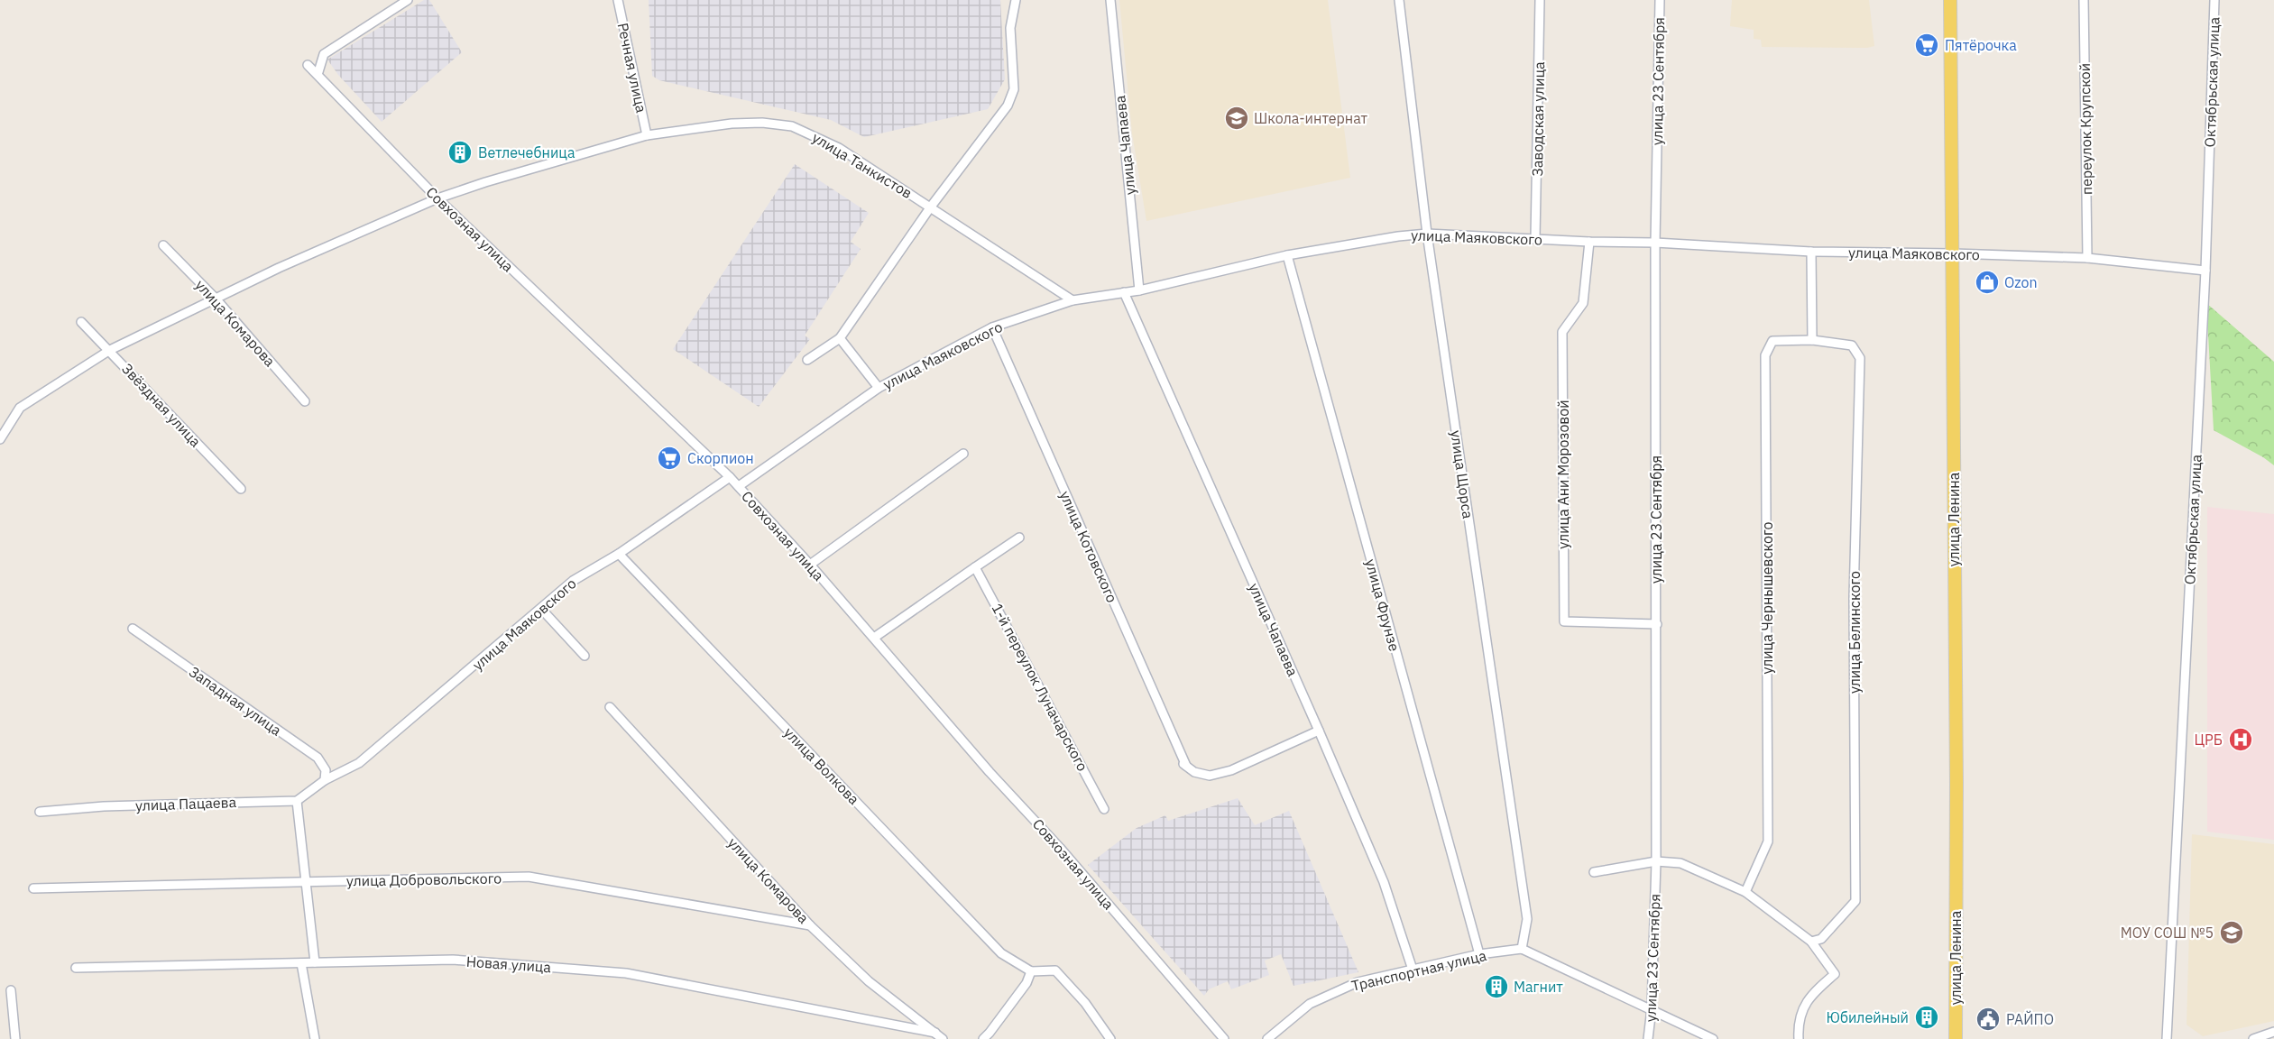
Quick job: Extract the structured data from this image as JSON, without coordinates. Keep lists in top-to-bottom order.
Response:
{
  "streets": {
    "main road": ["улица Ленина"],
    "street": [
      "Речная улица",
      "улица 23 Сентября",
      "Октябрьская улица",
      "Заводская улица",
      "переулок Крупской",
      "улица Чапаева",
      "улица Танкистов",
      "Совхозная улица",
      "улица Маяковского",
      "улица Комарова",
      "Звёздная улица",
      "улица Щорса",
      "улица Ани Морозовой",
      "улица Котовского",
      "улица Чернышевского",
      "улица Фрунзе",
      "улица Белинского",
      "1-й переулок Луначарского",
      "Западная улица",
      "улица Волкова",
      "улица Пацаева",
      "улица Добровольского",
      "Новая улица",
      "Транспортная улица"
    ]
  },
  "crossings": [
    ["Речная улица", "улица Танкистов"],
    ["улица 23 Сентября", "улица Маяковского"],
    ["улица 23 Сентября", "улица Ани Морозовой"],
    ["Октябрьская улица", "улица Маяковского"],
    ["Заводская улица", "улица Маяковского"],
    ["переулок Крупской", "улица Маяковского"],
    ["улица Чапаева", "улица Маяковского"],
    ["улица Чапаева", "улица Котовского"],
    ["улица Чапаева", "Транспортная улица"],
    ["улица Танкистов", "Совхозная улица"],
    ["улица Танкистов", "улица Маяковского"],
    ["улица Танкистов", "улица Комарова"],
    ["улица Танкистов", "Звёздная улица"],
    ["Совхозная улица", "улица Маяковского"],
    ["улица Маяковского", "улица Щорса"],
    ["улица Маяковского", "улица Ани Морозовой"],
    ["улица Маяковского", "улица Ленина"],
    ["улица Маяковского", "улица Котовского"],
    ["улица Маяковского", "улица Фрунзе"],
    ["улица Маяковского", "Западная улица"],
    ["улица Маяковского", "улица Волкова"],
    ["улица Комарова", "улица Добровольского"],
    ["улица Комарова", "Новая улица"],
    ["улица Щорса", "Транспортная улица"],
    ["улица Чернышевского", "улица Белинского"],
    ["улица Фрунзе", "Транспортная улица"]
  ],
  "places": {
    "supermarket": ["Пятёрочка", "Скорпион"],
    "school or university": ["Школа-интернат", "МОУ СОШ №5"],
    "building": ["Ветлечебница", "Магнит", "Юбилейный"],
    "shop": ["Ozon"],
    "hospital": ["ЦРБ"],
    "public building": ["РАЙПО"]
  }
}
